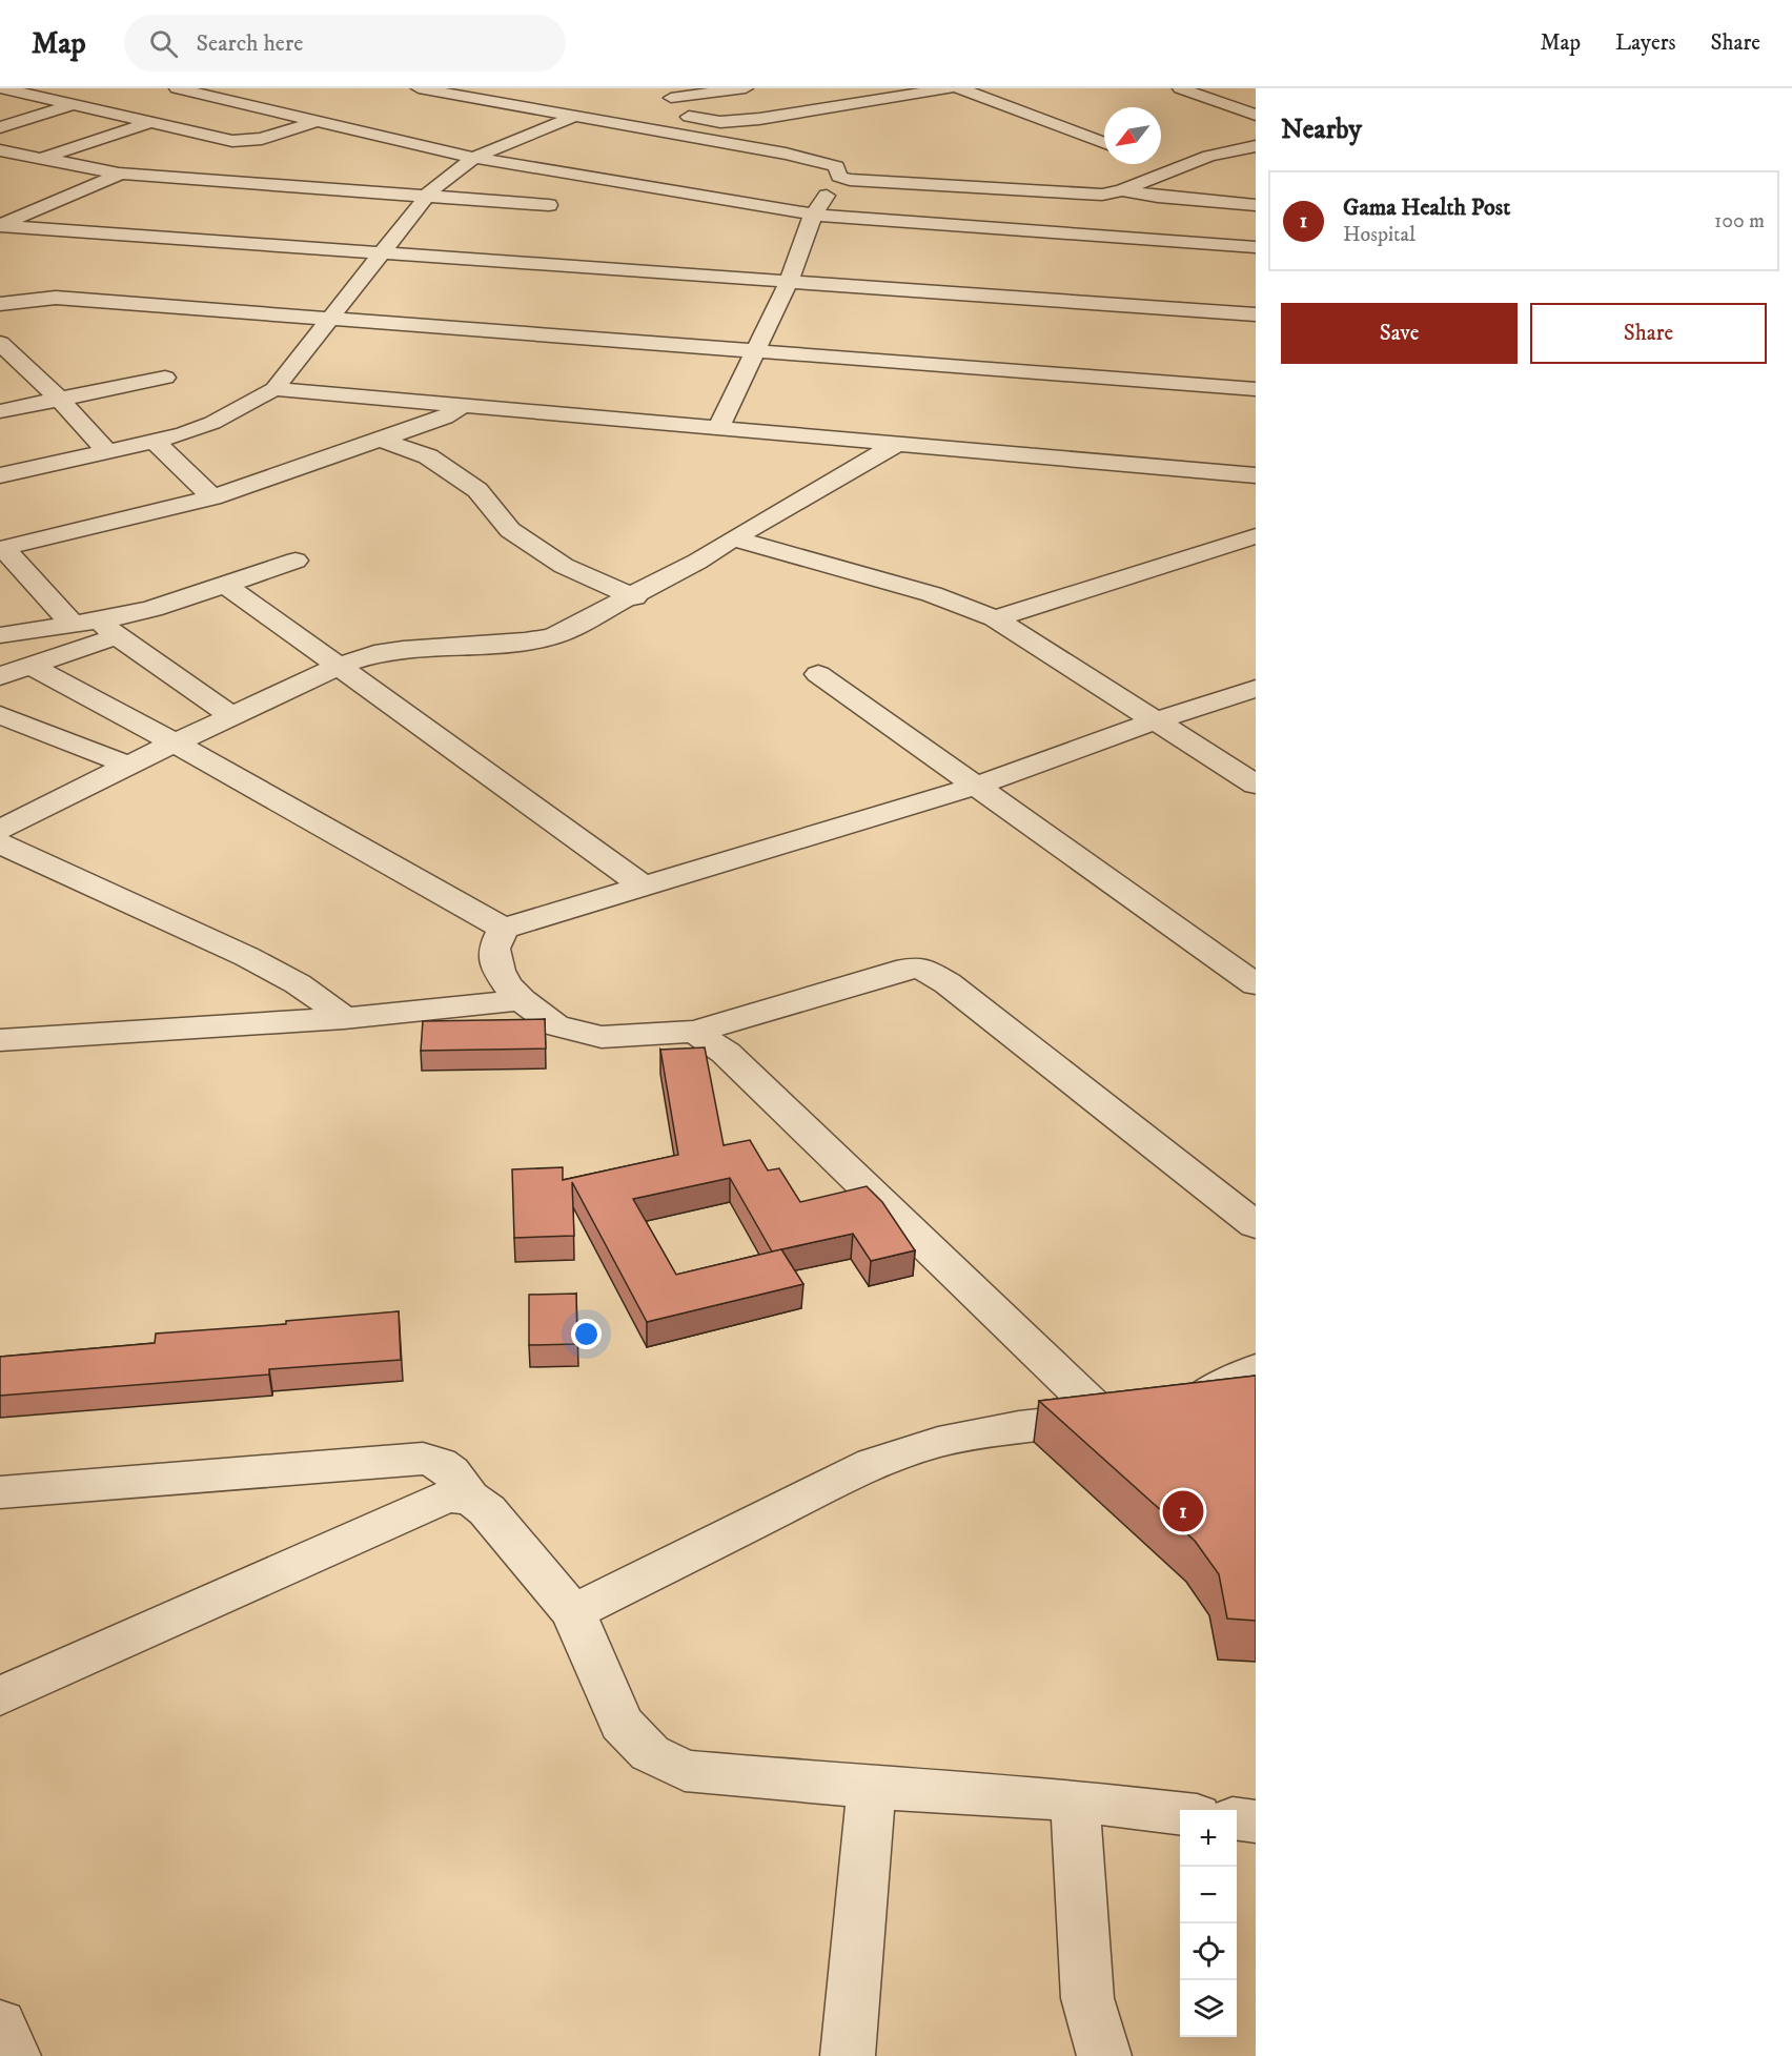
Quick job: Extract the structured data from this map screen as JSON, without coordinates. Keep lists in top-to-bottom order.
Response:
{
  "north": "bottom left",
  "page": {
    "header": "Map",
    "search": "Search here",
    "nav": ["Map", "Layers", "Share"],
    "heading": "Nearby",
    "list": [
      {
        "mark": "1",
        "name": "Gama Health Post",
        "note": "Hospital",
        "value": "100 m"
      }
    ],
    "buttons": ["Save", "Share"],
    "pins": "1",
    "map_buttons": ["+", "−"]
  }
}
